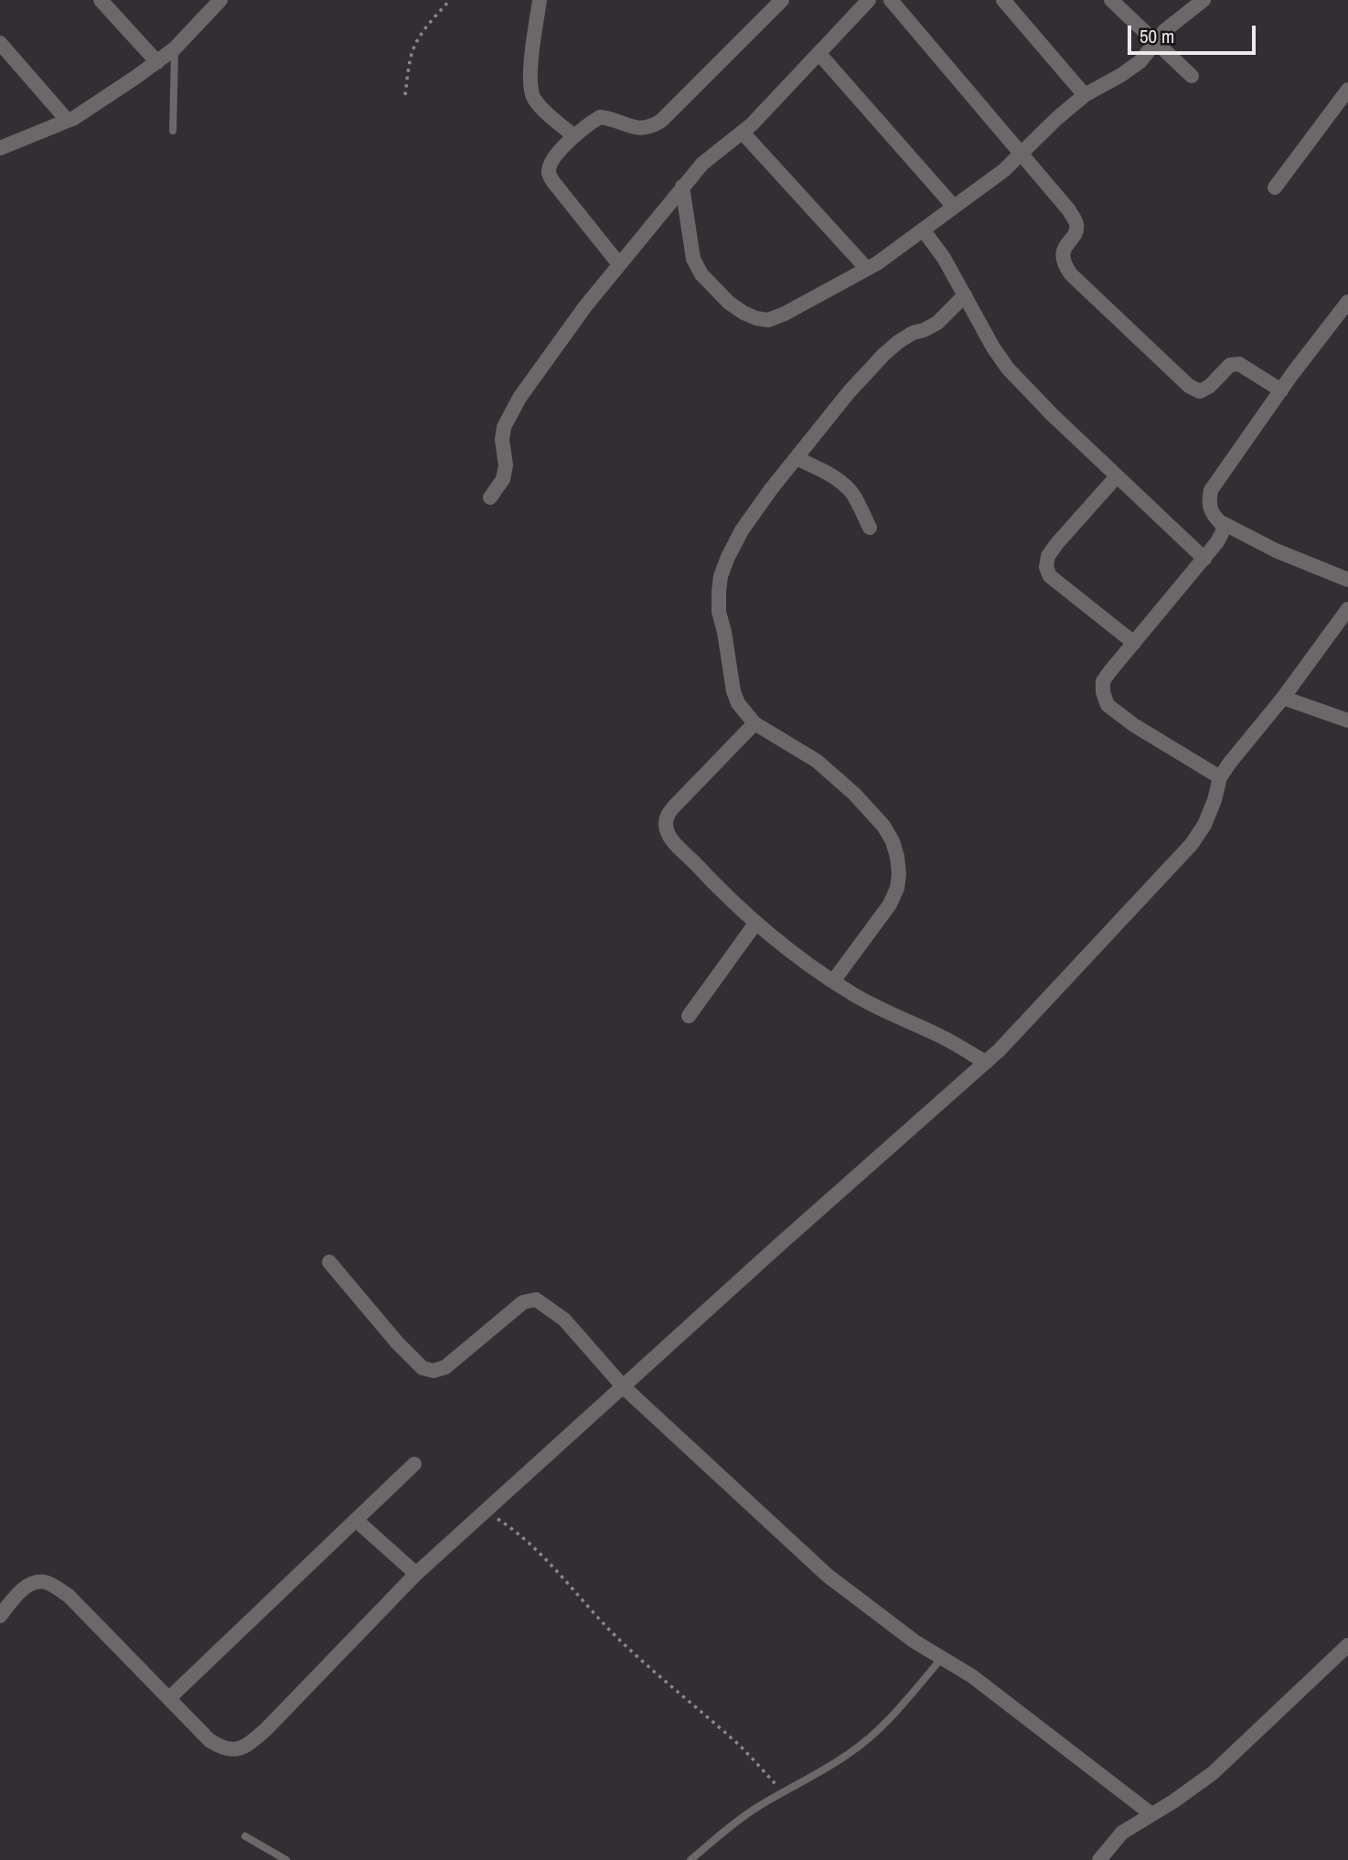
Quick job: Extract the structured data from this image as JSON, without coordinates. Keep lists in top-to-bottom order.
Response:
{
  "scale_bar": "50 m"
}
